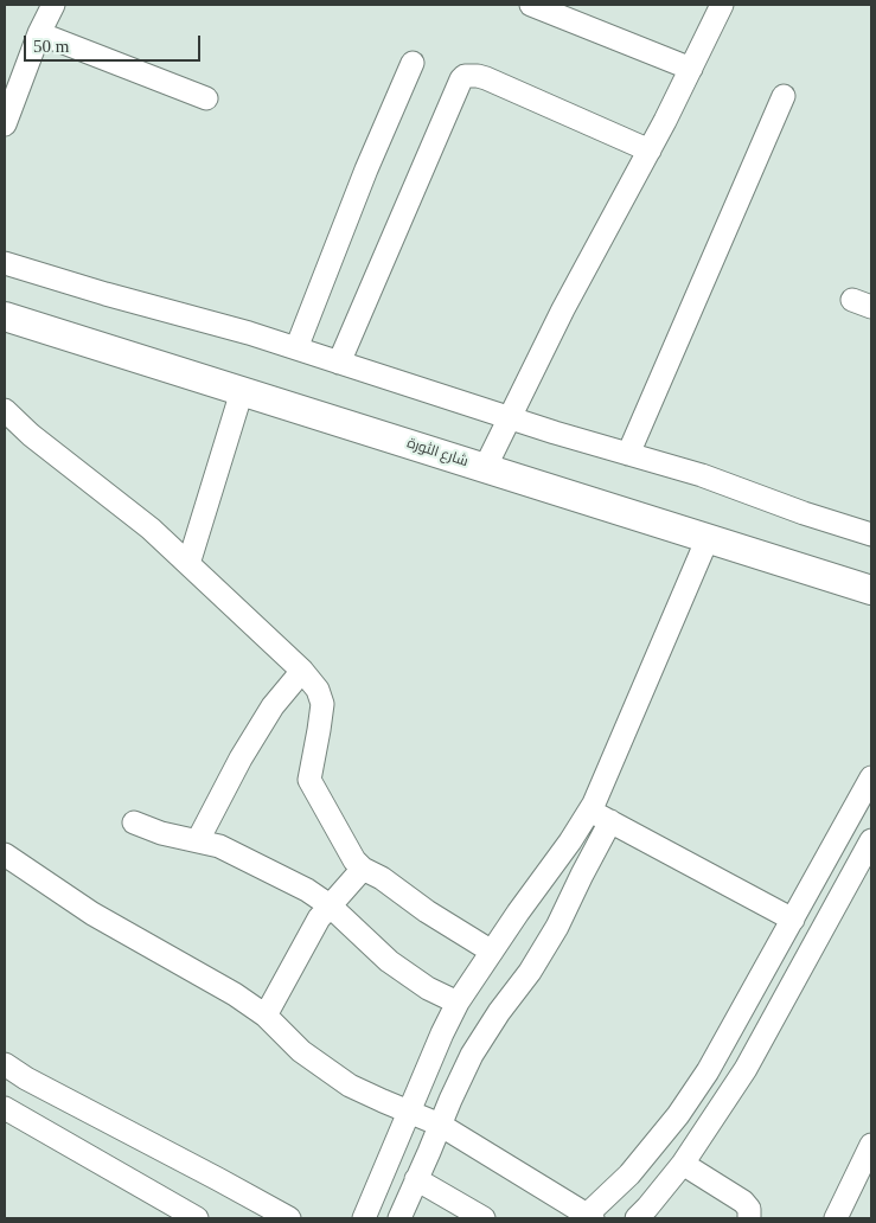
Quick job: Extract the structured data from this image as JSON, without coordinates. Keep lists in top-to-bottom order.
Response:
{
  "streets": {
    "main road": ["شارع الثورة"]
  },
  "scale_bar": "50 m"
}
